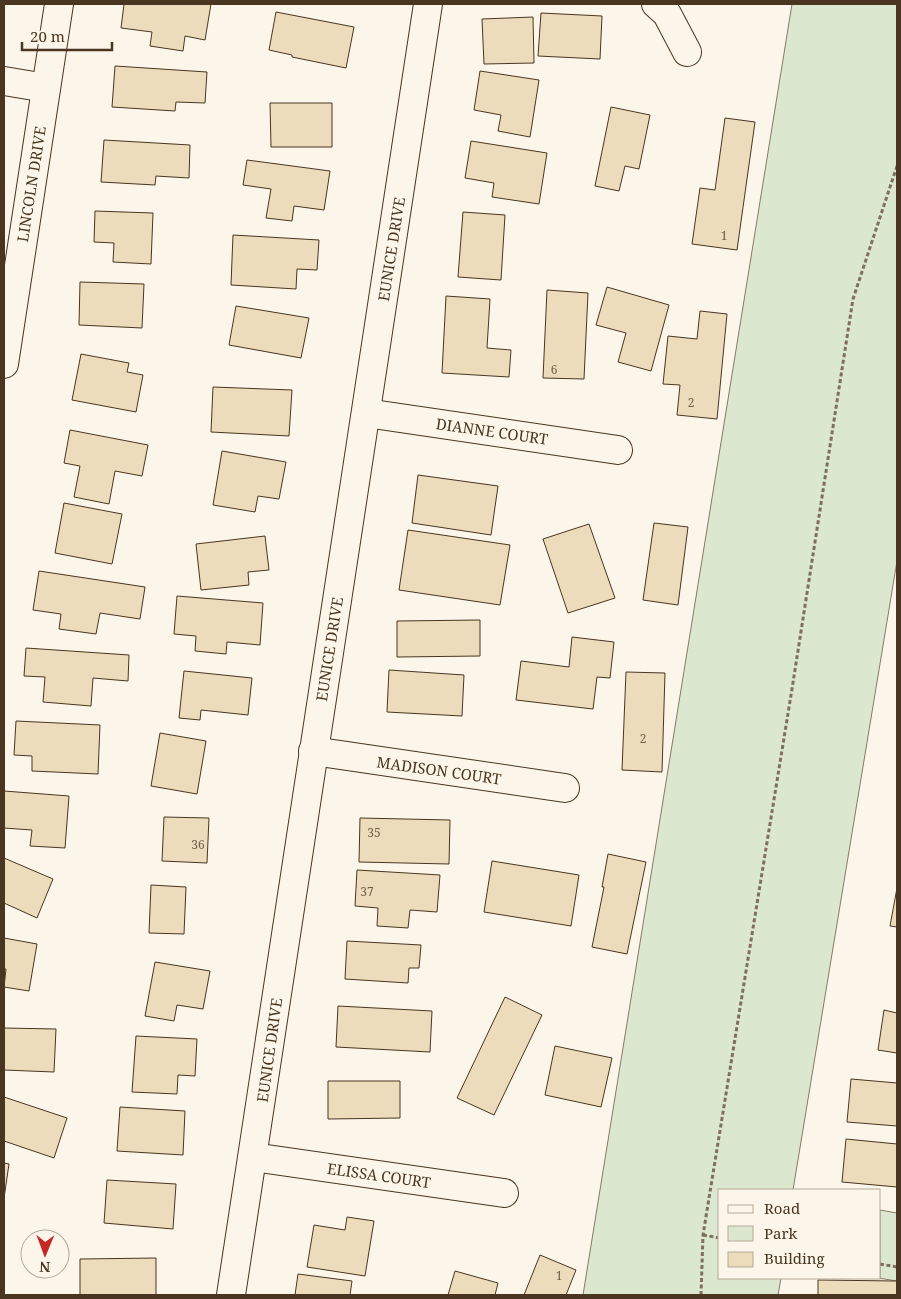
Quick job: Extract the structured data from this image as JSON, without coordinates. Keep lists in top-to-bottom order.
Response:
{
  "streets": {
    "street": [
      "LINCOLN DRIVE",
      "EUNICE DRIVE",
      "DIANNE COURT",
      "MADISON COURT",
      "ELISSA COURT"
    ]
  },
  "crossings": [
    ["EUNICE DRIVE", "DIANNE COURT"],
    ["EUNICE DRIVE", "MADISON COURT"],
    ["EUNICE DRIVE", "ELISSA COURT"]
  ],
  "house_numbers": [
    "1",
    "6",
    "2",
    "2",
    "35",
    "36",
    "37",
    "1"
  ],
  "legend": ["Road", "Park", "Building"],
  "scale_bar": "20 m",
  "north": "bottom"
}
